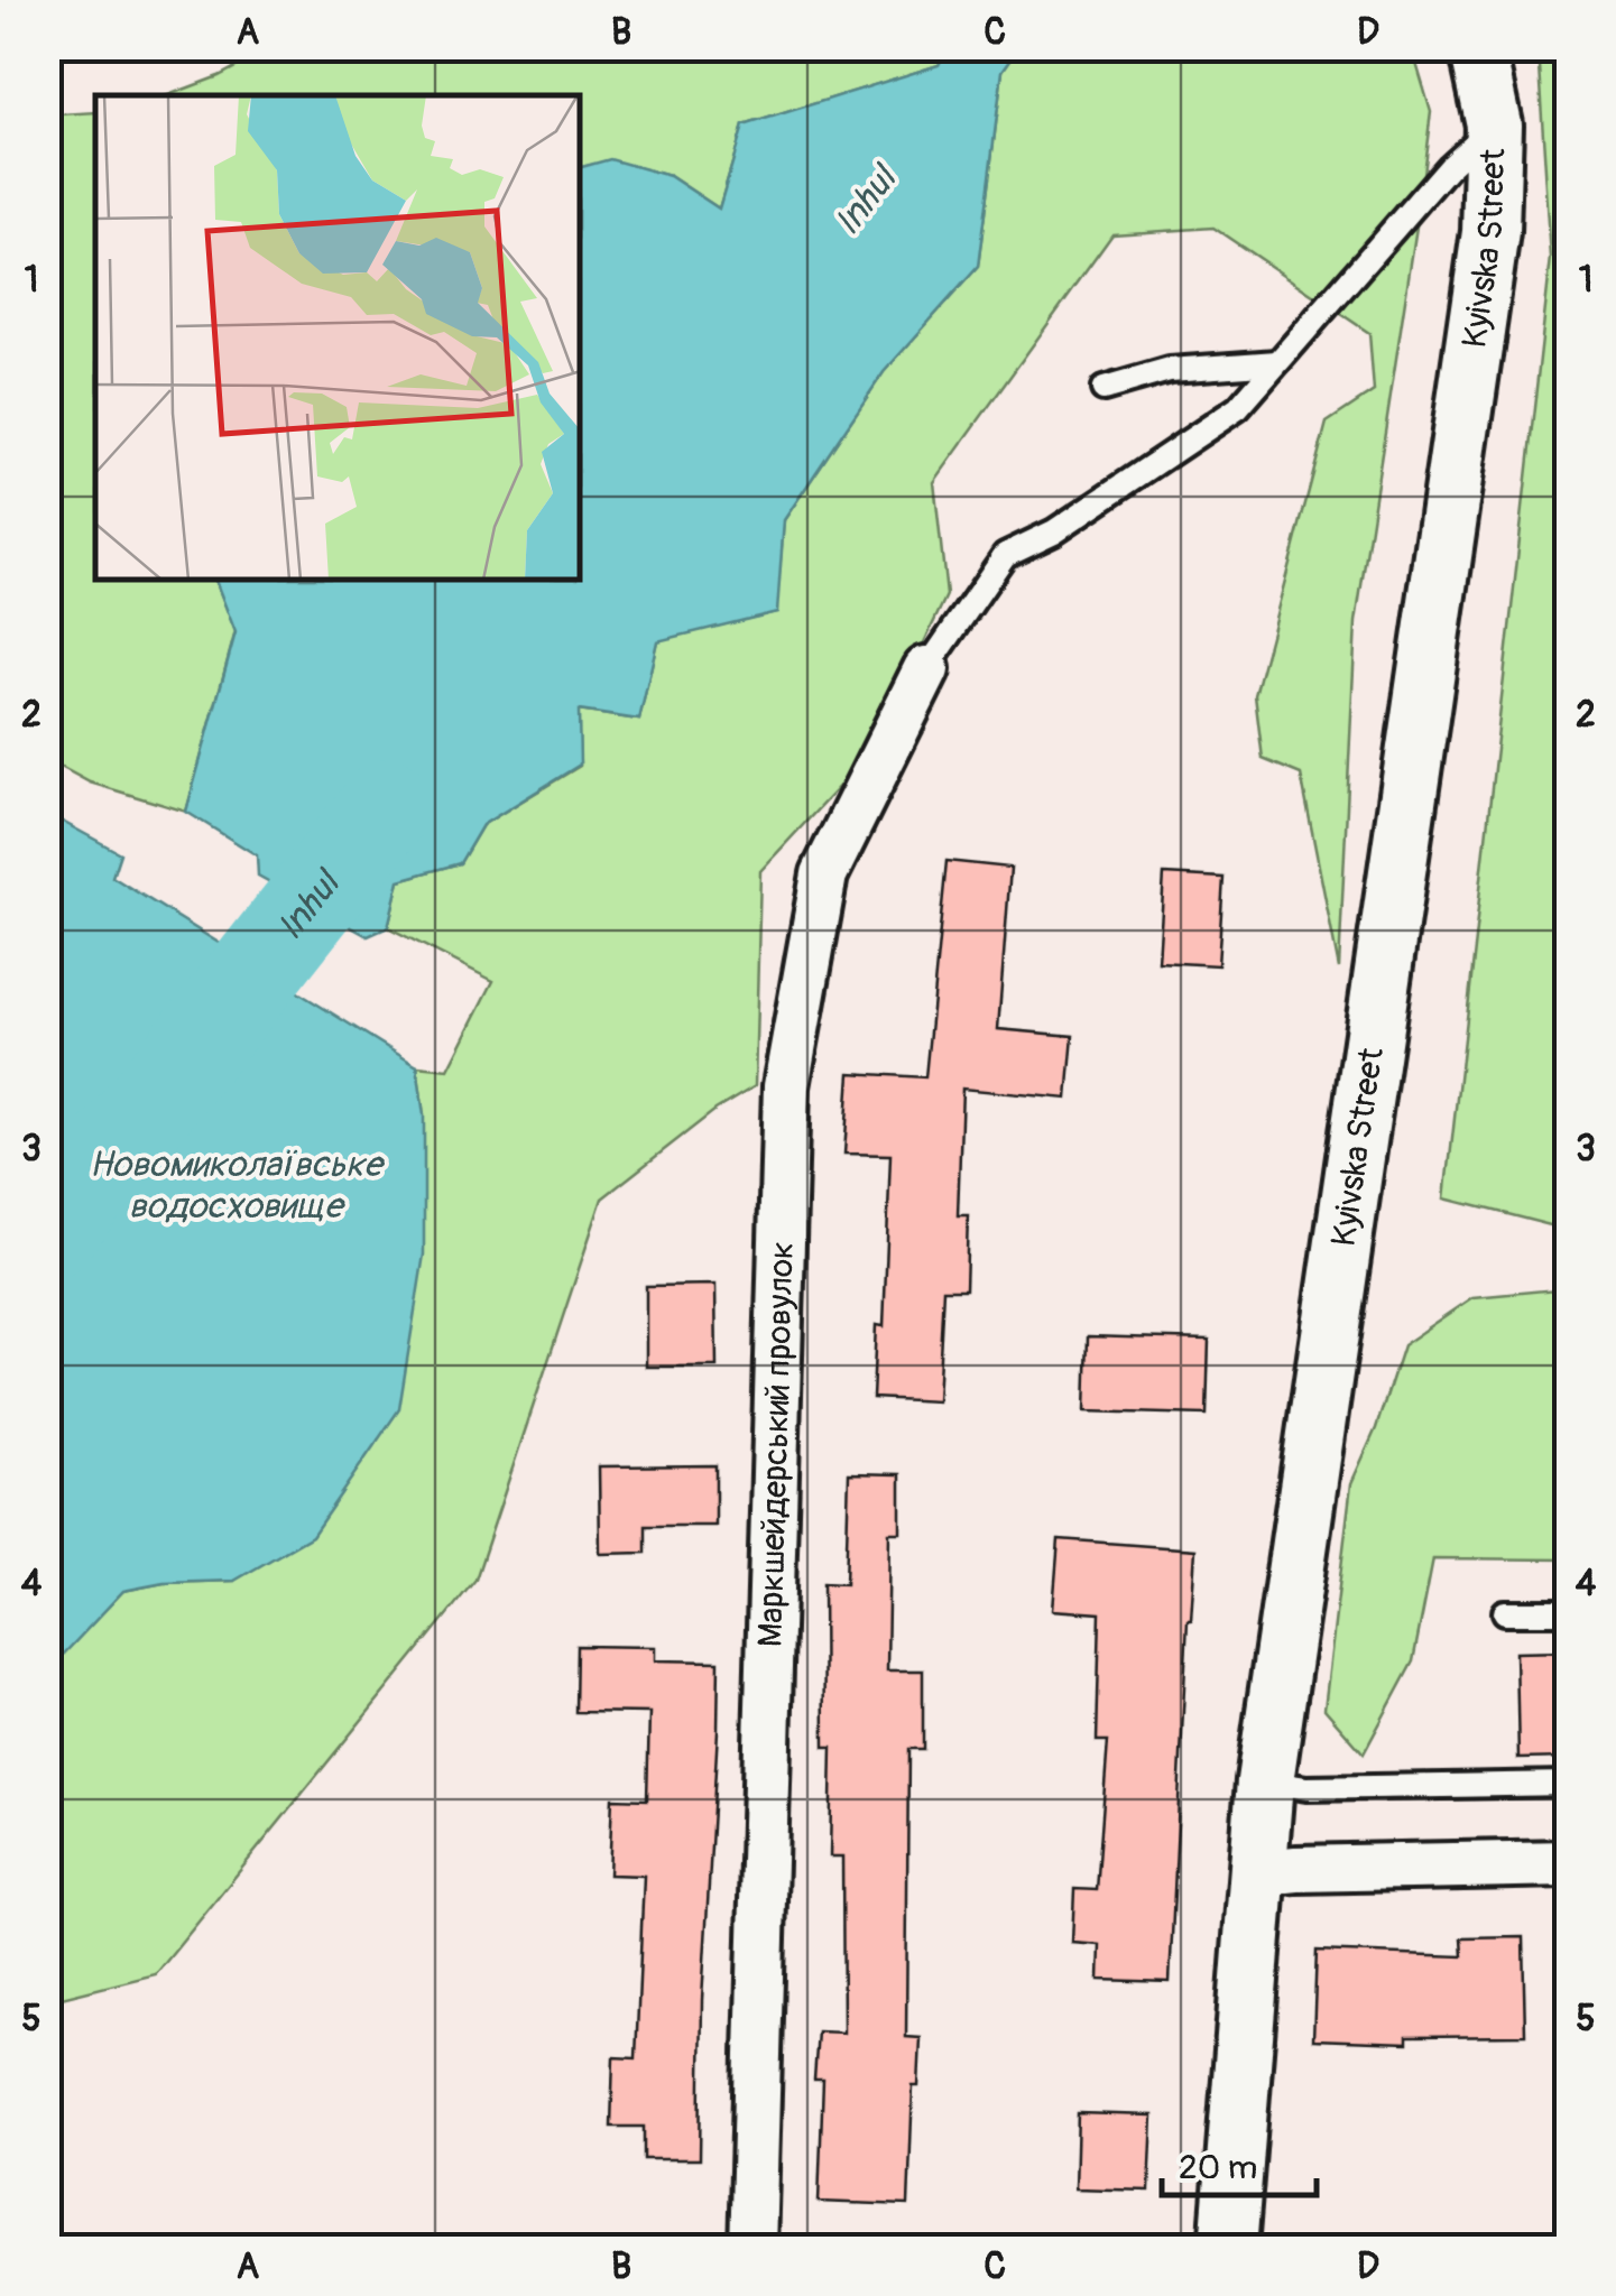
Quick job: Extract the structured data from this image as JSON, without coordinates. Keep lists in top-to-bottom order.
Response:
{
  "streets": {
    "street": ["Kyivska Street", "Маркшейдерський провулок"]
  },
  "water": ["Inhul", "Новомиколаївське водосховище"],
  "scale_bar": "20 m",
  "grid": {
    "columns": [
      "A",
      "B",
      "C",
      "D"
    ],
    "rows": [
      "1",
      "2",
      "3",
      "4",
      "5"
    ]
  }
}
